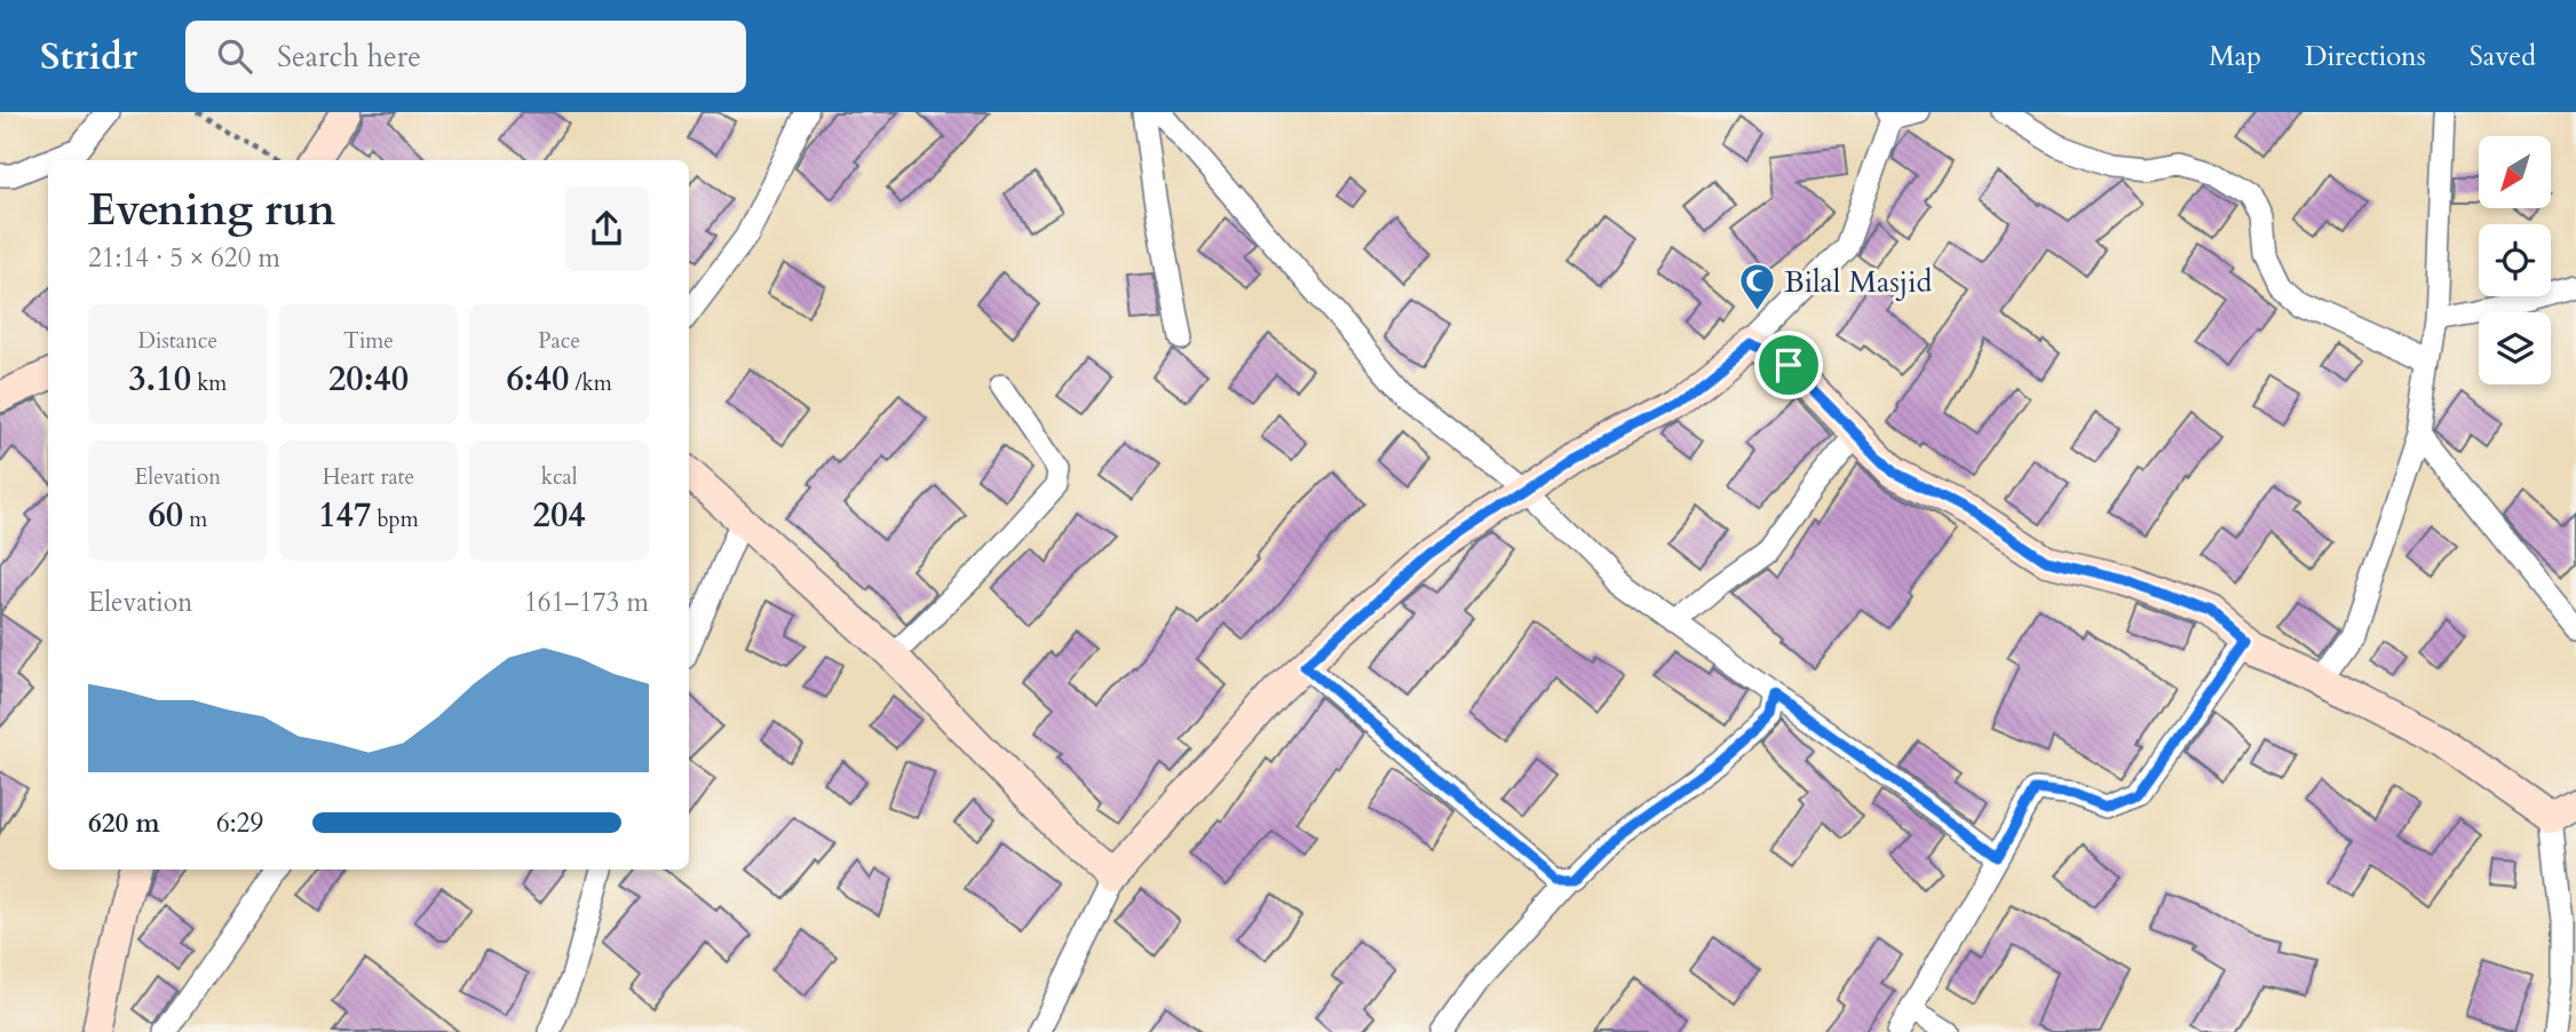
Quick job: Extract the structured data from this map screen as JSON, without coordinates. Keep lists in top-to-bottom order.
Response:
{
  "places": {
    "mosque": ["Bilal Masjid"]
  },
  "north": "bottom left",
  "page": {
    "header": "Stridr",
    "search": "Search here",
    "nav": ["Map", "Directions", "Saved"],
    "heading": ["Evening run", "21:14 · 5 × 620 m"],
    "stats": [
      ["Distance", "3.10 km"],
      ["Time", "20:40"],
      ["Pace", "6:40 /km"],
      ["Elevation", "60 m"],
      ["Heart rate", "147 bpm"],
      ["kcal", "204"]
    ],
    "chart": ["Elevation", "161–173 m"],
    "list": [
      {
        "name": "620 m",
        "note": "6:29"
      }
    ]
  }
}
